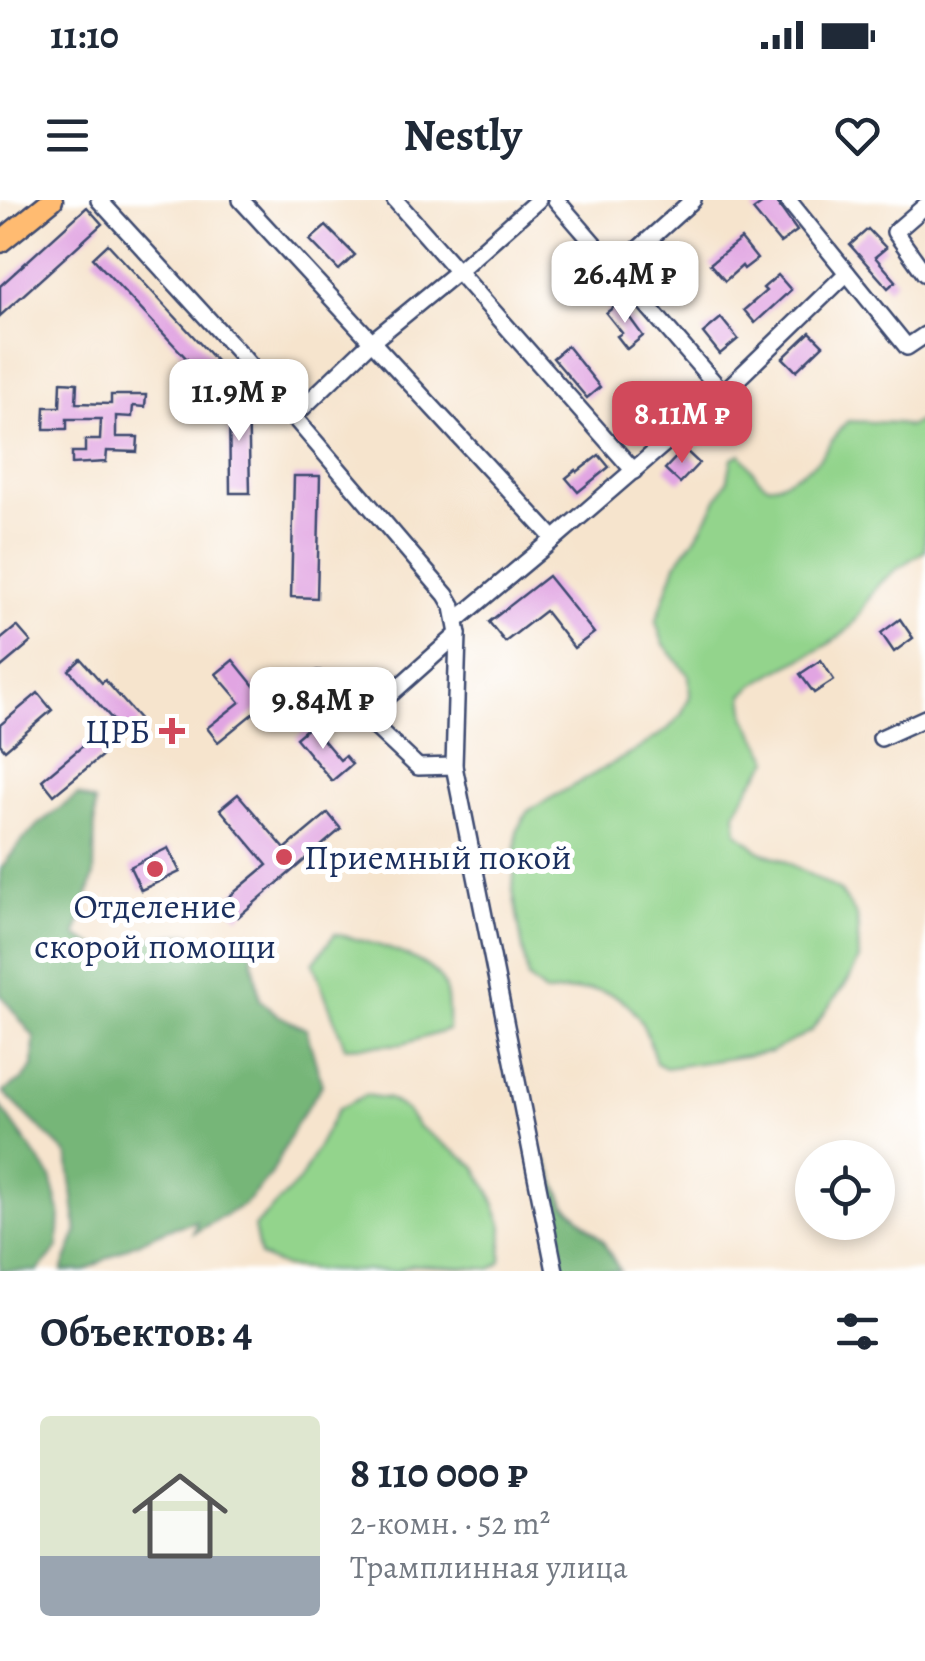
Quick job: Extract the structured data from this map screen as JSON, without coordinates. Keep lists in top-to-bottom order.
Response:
{
  "places": {
    "health": ["ЦРБ"],
    "other": ["Приемный покой", "Отделение скорой помощи"]
  },
  "page": {
    "status": "11:10",
    "header": "Nestly",
    "price": [
      "26.4M ₽",
      "11.9M ₽",
      "8.11M ₽",
      "9.84M ₽"
    ],
    "heading": "Объектов: 4",
    "list": [
      {
        "name": "8 110 000 ₽",
        "note": "2-комн. · 52 m² · Трамплинная улица"
      }
    ]
  }
}
